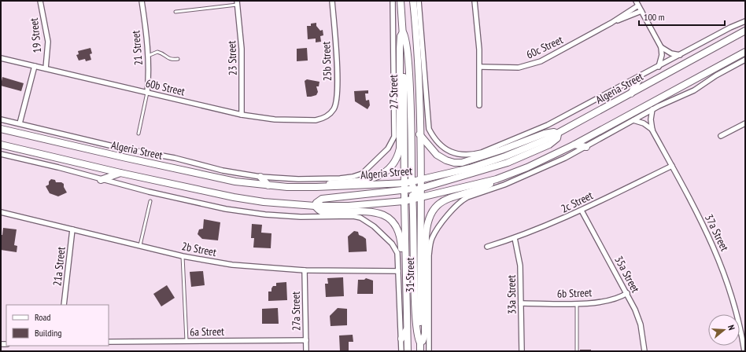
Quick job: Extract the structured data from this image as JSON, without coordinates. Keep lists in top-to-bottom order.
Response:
{
  "streets": {
    "main road": ["Algeria Street", "27 Street", "31 Street"],
    "street": [
      "19 Street",
      "60c Street",
      "21 Street",
      "23 Street",
      "25b Street",
      "60b Street",
      "2c Street",
      "37a Street",
      "2b Street",
      "21a Street",
      "35a Street",
      "6b Street",
      "33a Street",
      "27a Street",
      "6a Street"
    ]
  },
  "crossings": [
    ["19 Street", "60b Street"],
    ["21 Street", "60b Street"],
    ["23 Street", "60b Street"],
    ["25b Street", "60b Street"],
    ["Algeria Street", "27 Street"],
    ["27 Street", "31 Street"],
    ["2c Street", "37a Street"],
    ["2c Street", "35a Street"],
    ["2c Street", "33a Street"],
    ["2b Street", "21a Street"],
    ["2b Street", "27a Street"],
    ["35a Street", "6b Street"],
    ["6b Street", "33a Street"],
    ["27a Street", "6a Street"]
  ],
  "legend": ["Road", "Building"],
  "scale_bar": "100 m",
  "north": "right"
}
